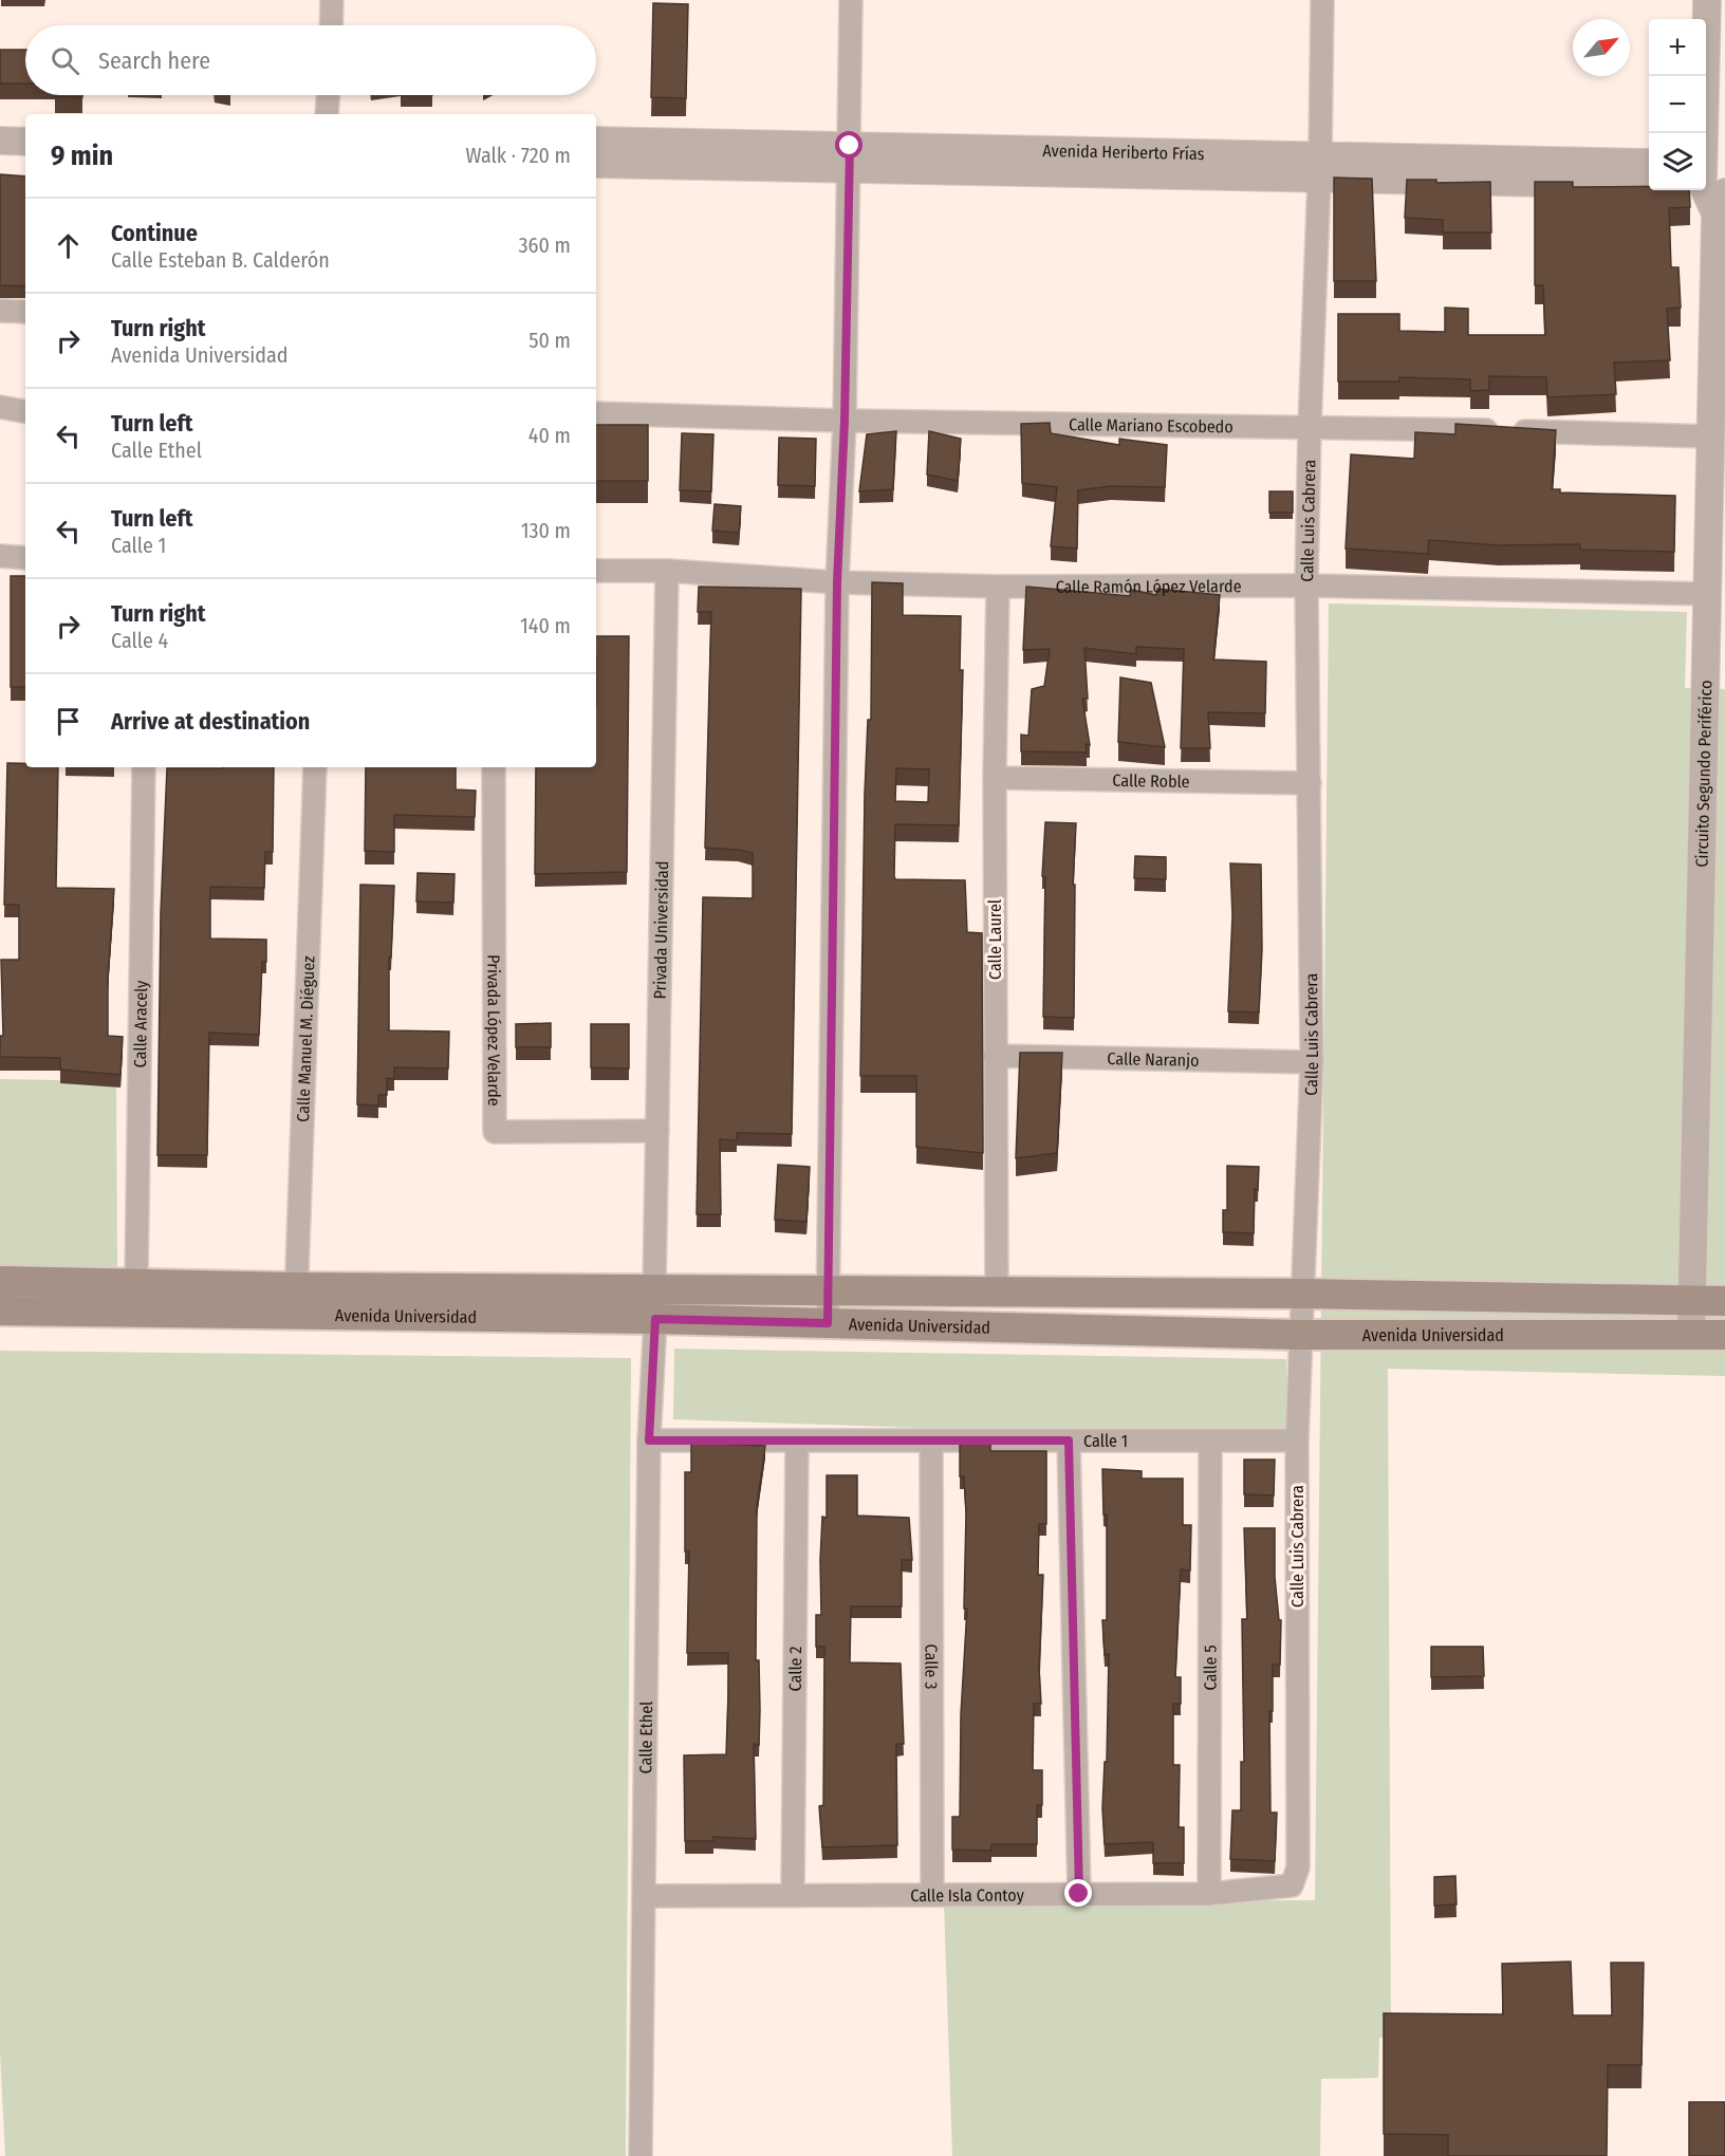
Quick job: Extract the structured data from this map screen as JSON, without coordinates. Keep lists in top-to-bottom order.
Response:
{
  "streets": {
    "main road": ["Avenida Universidad"],
    "street": [
      "Avenida Heriberto Frías",
      "Calle Mariano Escobedo",
      "Calle Luis Cabrera",
      "Calle Ramón López Velarde",
      "Circuito Segundo Periférico",
      "Calle Roble",
      "Privada Universidad",
      "Calle Laurel",
      "Calle Aracely",
      "Privada López Velarde",
      "Calle Manuel M. Diéguez",
      "Calle Naranjo",
      "Calle 1",
      "Calle 2",
      "Calle 3",
      "Calle 5",
      "Calle Ethel",
      "Calle Isla Contoy"
    ]
  },
  "crossings": [
    ["Avenida Heriberto Frías", "Calle Luis Cabrera"],
    ["Calle Mariano Escobedo", "Calle Luis Cabrera"],
    ["Calle Mariano Escobedo", "Circuito Segundo Periférico"],
    ["Calle Luis Cabrera", "Calle Ramón López Velarde"],
    ["Calle Luis Cabrera", "Calle Roble"],
    ["Calle Luis Cabrera", "Calle Naranjo"],
    ["Calle Luis Cabrera", "Avenida Universidad"],
    ["Calle Luis Cabrera", "Calle 1"],
    ["Calle Luis Cabrera", "Calle Isla Contoy"],
    ["Calle Ramón López Velarde", "Circuito Segundo Periférico"],
    ["Calle Ramón López Velarde", "Privada Universidad"],
    ["Calle Ramón López Velarde", "Calle Laurel"],
    ["Circuito Segundo Periférico", "Avenida Universidad"],
    ["Calle Roble", "Calle Laurel"],
    ["Privada Universidad", "Privada López Velarde"],
    ["Privada Universidad", "Avenida Universidad"],
    ["Calle Laurel", "Calle Naranjo"],
    ["Calle Laurel", "Avenida Universidad"],
    ["Calle Aracely", "Avenida Universidad"],
    ["Calle Manuel M. Diéguez", "Avenida Universidad"],
    ["Avenida Universidad", "Calle Ethel"],
    ["Calle 1", "Calle 2"],
    ["Calle 1", "Calle 3"],
    ["Calle 1", "Calle 5"],
    ["Calle 1", "Calle Ethel"],
    ["Calle 2", "Calle Isla Contoy"],
    ["Calle 3", "Calle Isla Contoy"],
    ["Calle 5", "Calle Isla Contoy"],
    ["Calle Ethel", "Calle Isla Contoy"]
  ],
  "north": "top right",
  "page": {
    "map_buttons": ["+", "−"],
    "search": "Search here",
    "heading": ["9 min", "Walk · 720 m"],
    "list": [
      ["Continue", "Calle Esteban B. Calderón", "360 m"],
      ["Turn right", "Avenida Universidad", "50 m"],
      ["Turn left", "Calle Ethel", "40 m"],
      ["Turn left", "Calle 1", "130 m"],
      ["Turn right", "Calle 4", "140 m"],
      "Arrive at destination"
    ]
  }
}
